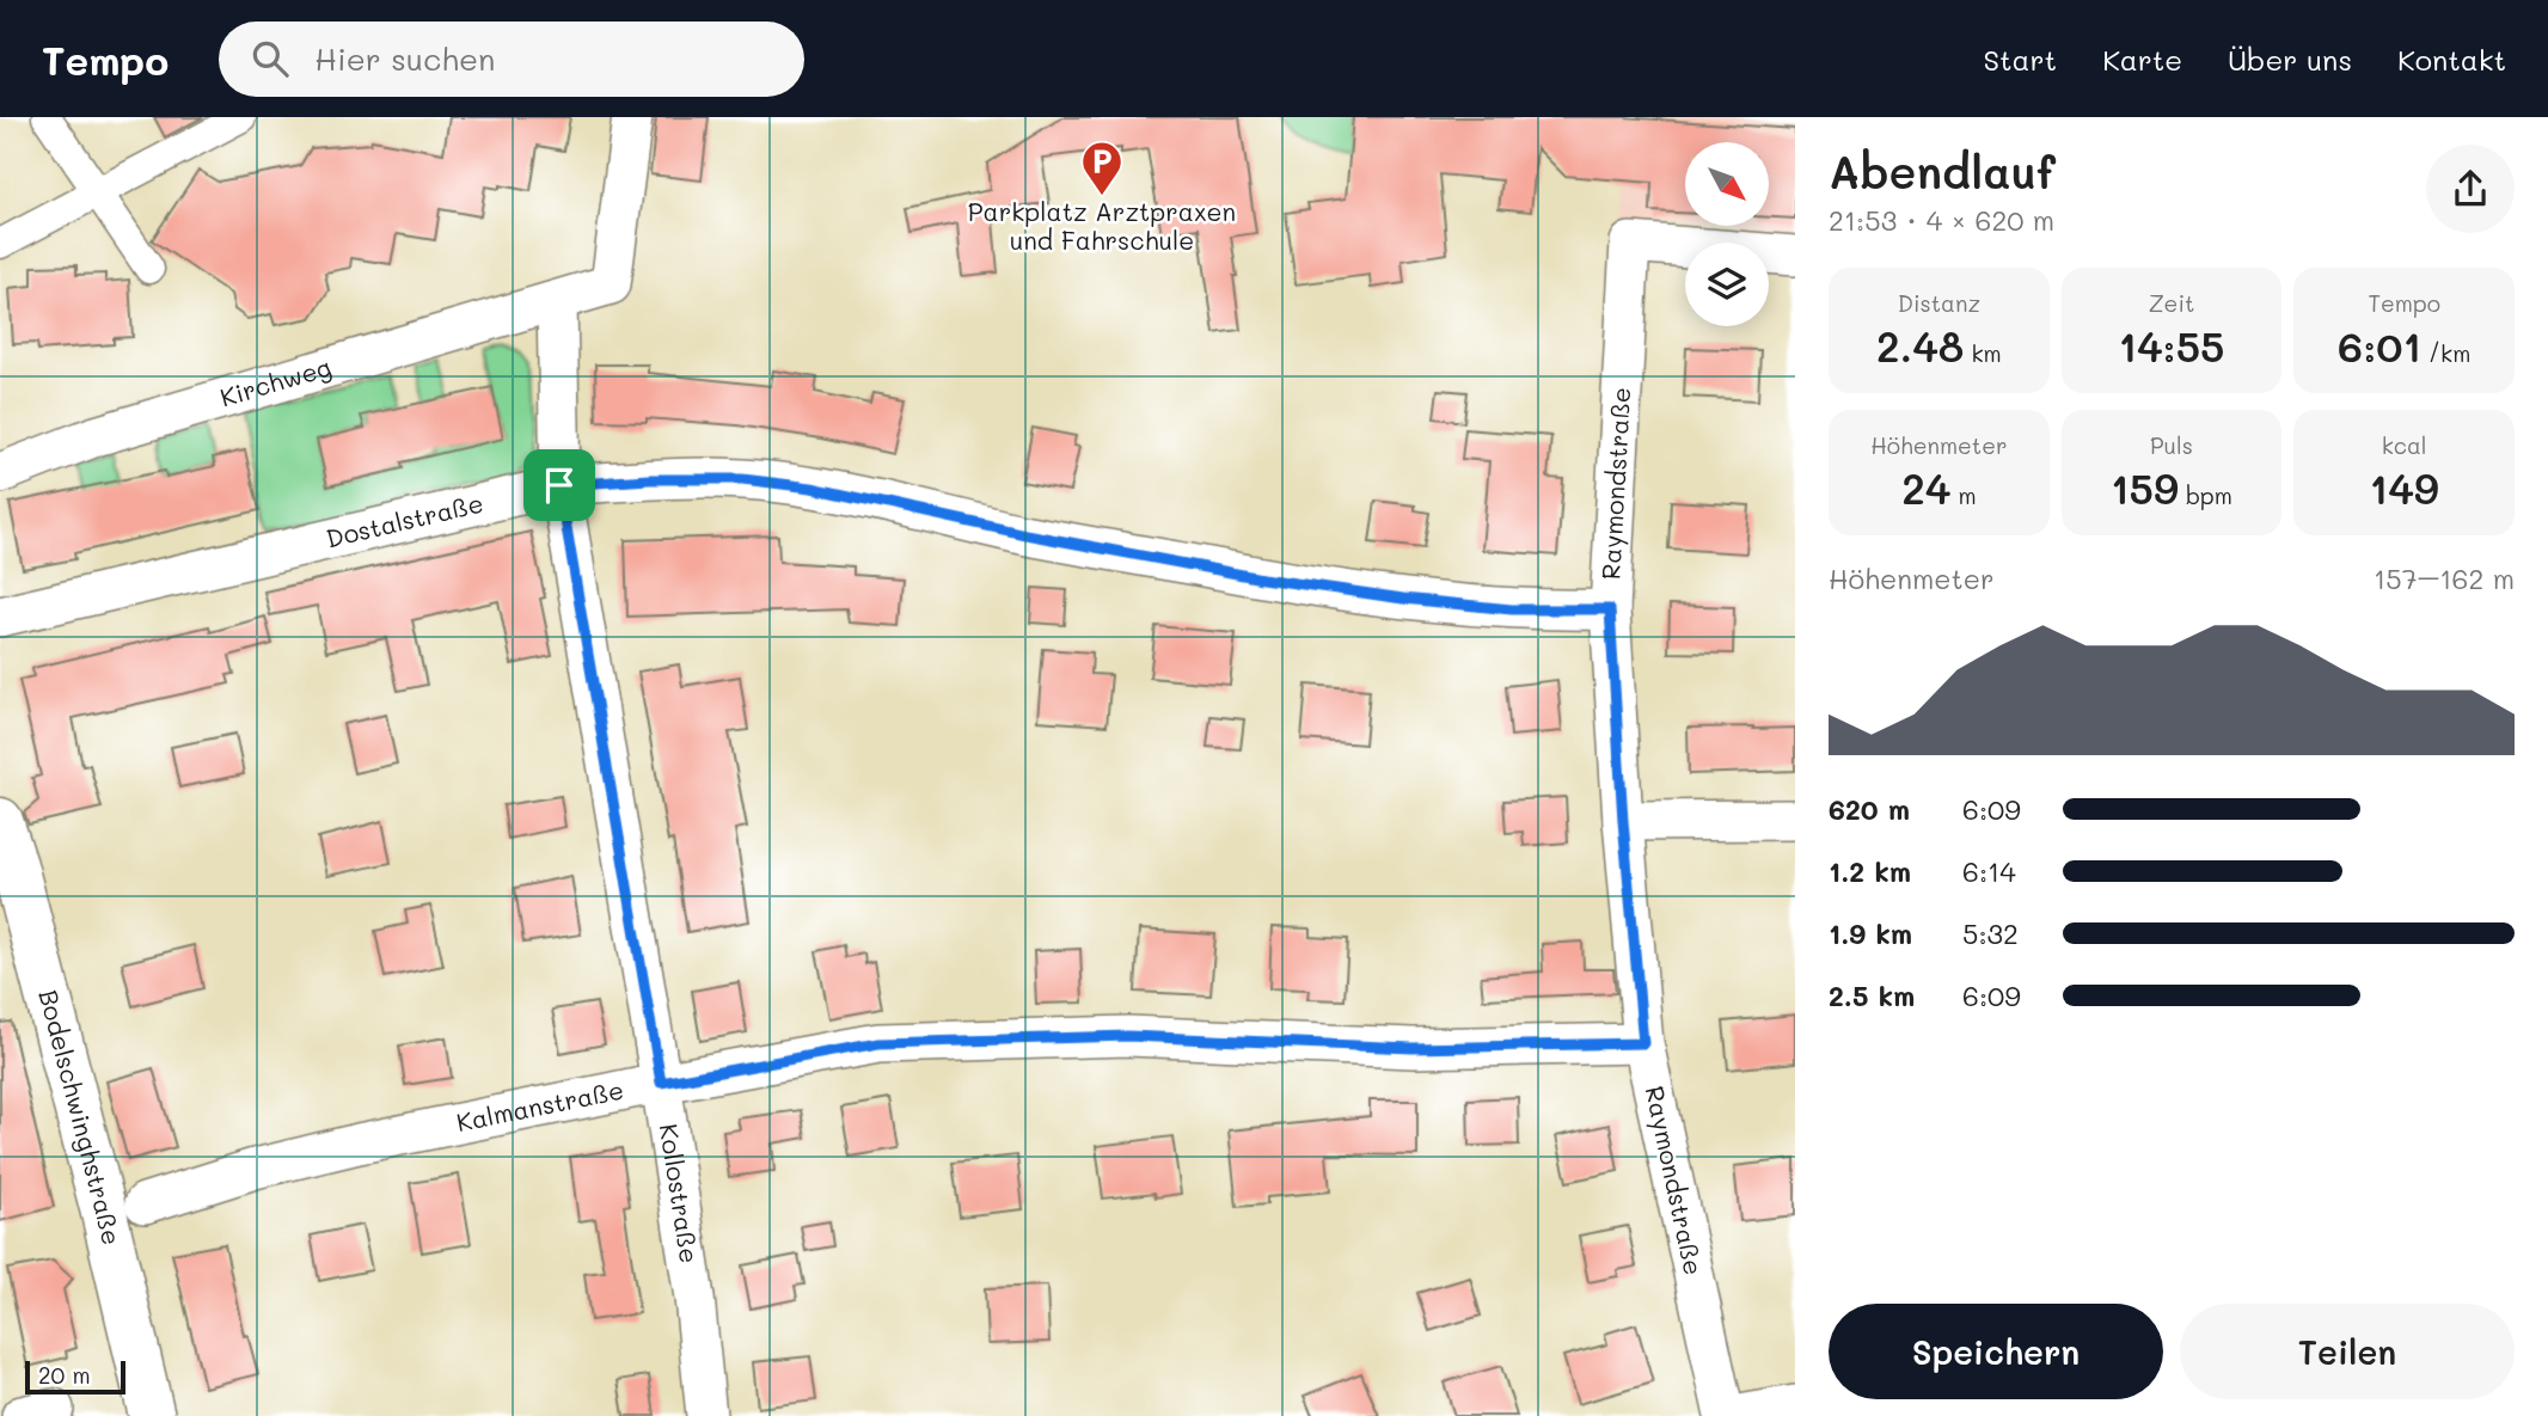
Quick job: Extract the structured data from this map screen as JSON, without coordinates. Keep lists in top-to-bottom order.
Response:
{
  "streets": {
    "street": [
      "Kirchweg",
      "Raymondstraße",
      "Dostalstraße",
      "Kalmanstraße",
      "Bodelschwinghstraße",
      "Kollostraße"
    ]
  },
  "crossings": [
    ["Kirchweg", "Kollostraße"],
    ["Raymondstraße", "Dostalstraße"],
    ["Raymondstraße", "Kalmanstraße"],
    ["Dostalstraße", "Kollostraße"],
    ["Kalmanstraße", "Kollostraße"]
  ],
  "places": {
    "parking": ["Parkplatz Arztpraxen und Fahrschule"]
  },
  "scale_bar": "20 m",
  "north": "bottom right",
  "page": {
    "header": "Tempo",
    "search": "Hier suchen",
    "nav": [
      "Start",
      "Karte",
      "Über uns",
      "Kontakt"
    ],
    "heading": ["Abendlauf", "21:53 · 4 × 620 m"],
    "stats": [
      ["Distanz", "2.48 km"],
      ["Zeit", "14:55"],
      ["Tempo", "6:01 /km"],
      ["Höhenmeter", "24 m"],
      ["Puls", "159 bpm"],
      ["kcal", "149"]
    ],
    "chart": ["Höhenmeter", "157–162 m"],
    "list": [
      {
        "name": "620 m",
        "note": "6:09"
      },
      {
        "name": "1.2 km",
        "note": "6:14"
      },
      {
        "name": "1.9 km",
        "note": "5:32"
      },
      {
        "name": "2.5 km",
        "note": "6:09"
      }
    ],
    "buttons": ["Speichern", "Teilen"],
    "scale": "20 m"
  }
}
